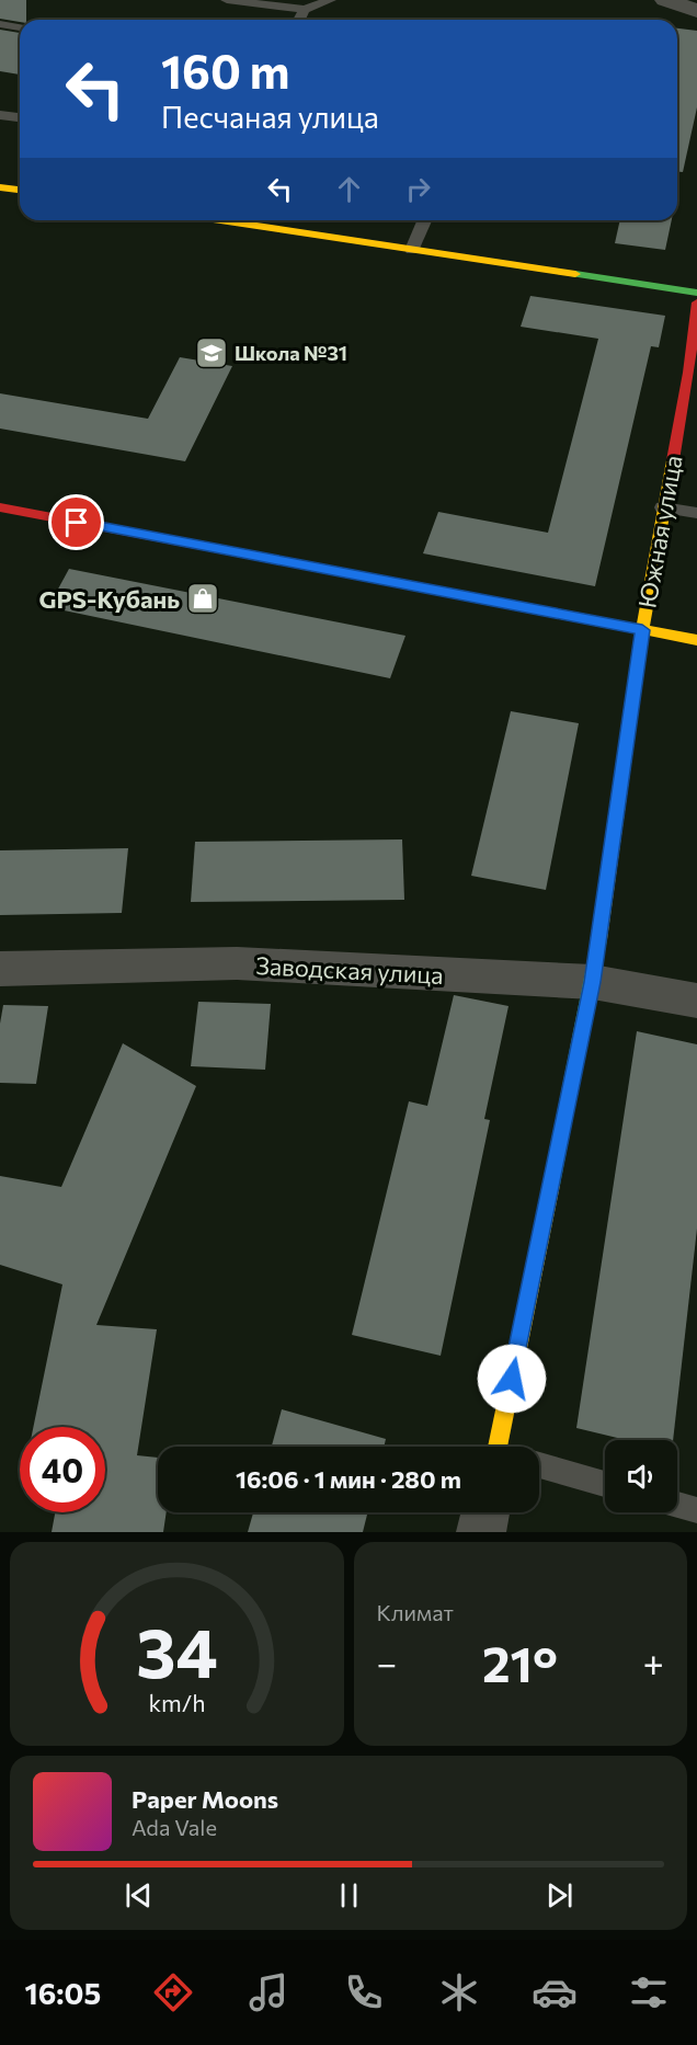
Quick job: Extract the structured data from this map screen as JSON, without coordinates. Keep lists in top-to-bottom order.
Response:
{
  "streets": {
    "street": ["Южная улица", "Заводская улица"]
  },
  "crossings": [
    ["Южная улица", "Заводская улица"]
  ],
  "places": {
    "school or university": ["Школа №31"],
    "shop": ["GPS-Кубань"]
  },
  "page": {
    "turn": ["160 m", "Песчаная улица"],
    "limit": "40",
    "trip": "16:06 · 1 мин · 280 m",
    "tile": "Климат",
    "heat": ["−", "21°", "+"],
    "song": ["Paper Moons", "Ada Vale"],
    "tabs": "16:05",
    "gauge": ["34", "km/h"]
  }
}
